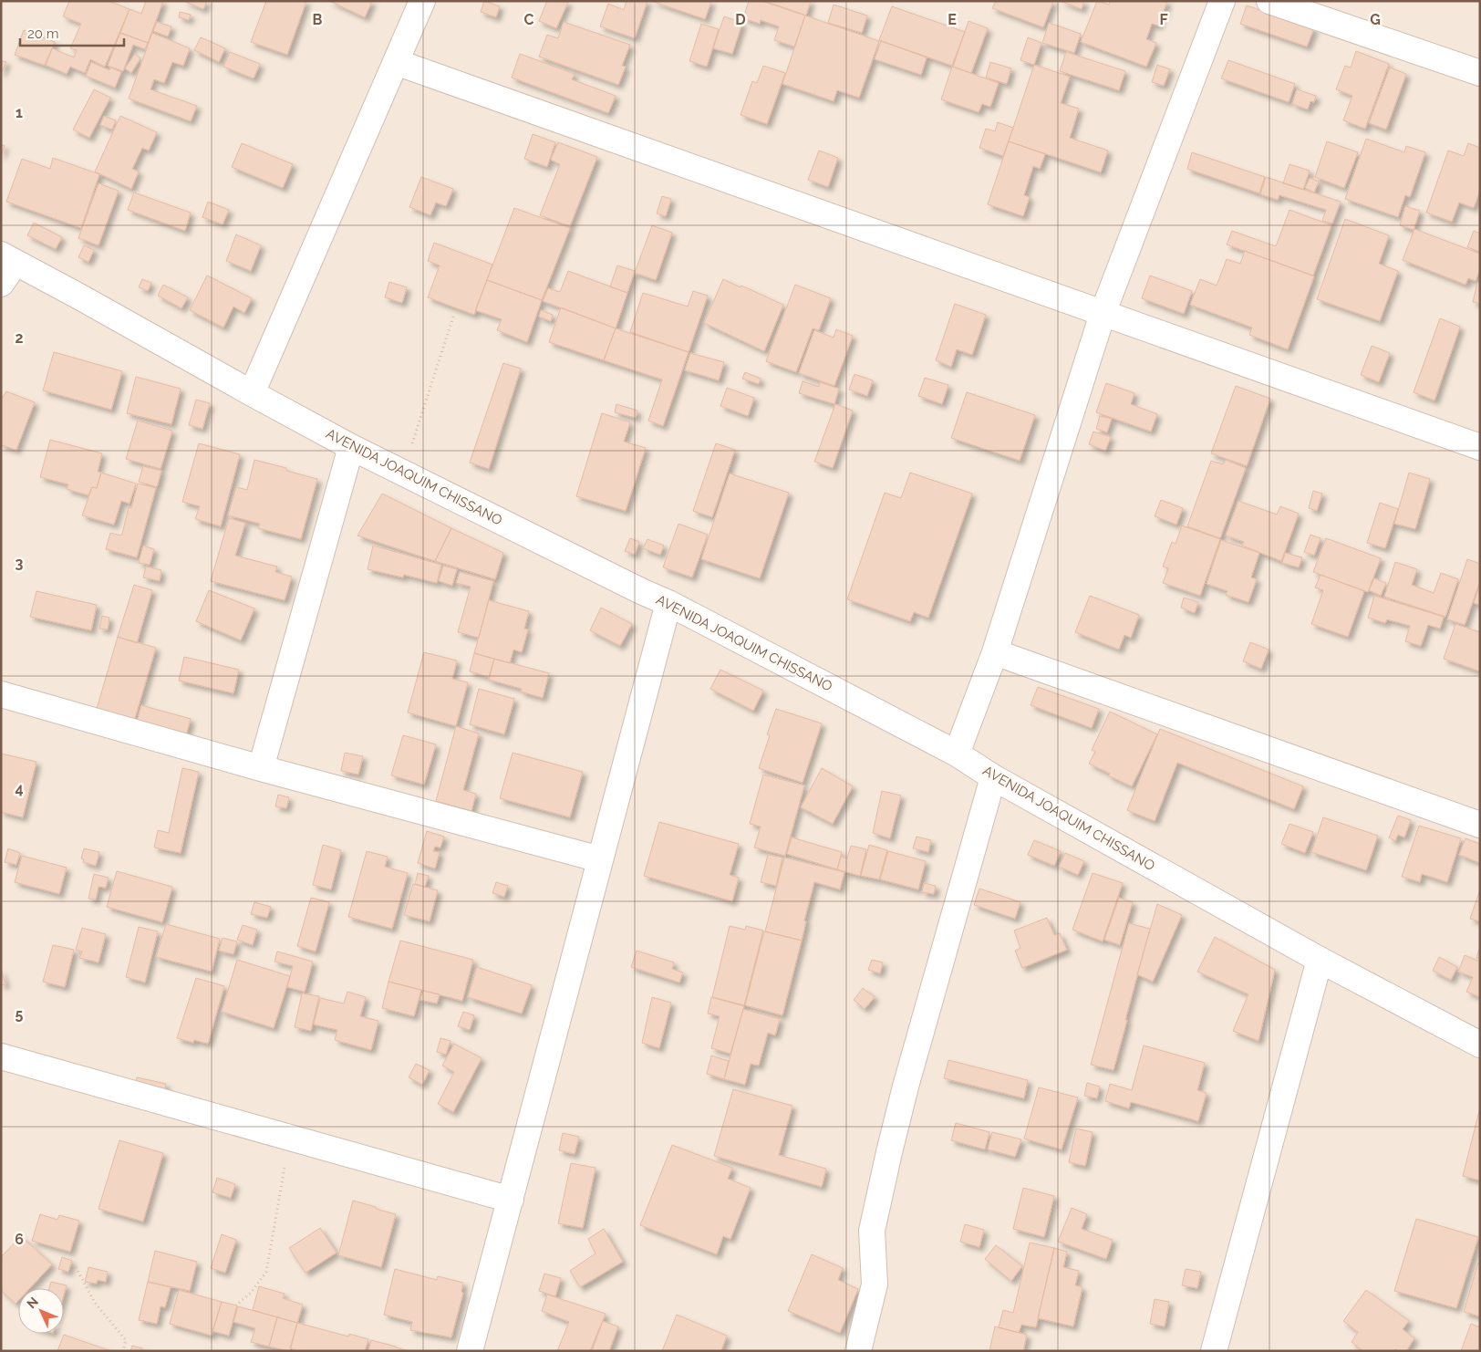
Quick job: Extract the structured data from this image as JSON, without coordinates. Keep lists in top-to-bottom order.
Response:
{
  "streets": {
    "street": ["AVENIDA JOAQUIM CHISSANO"]
  },
  "scale_bar": "20 m",
  "north": "top left",
  "grid": {
    "columns": [
      "B",
      "C",
      "D",
      "E",
      "F",
      "G"
    ],
    "rows": [
      "1",
      "2",
      "3",
      "4",
      "5",
      "6"
    ]
  }
}
